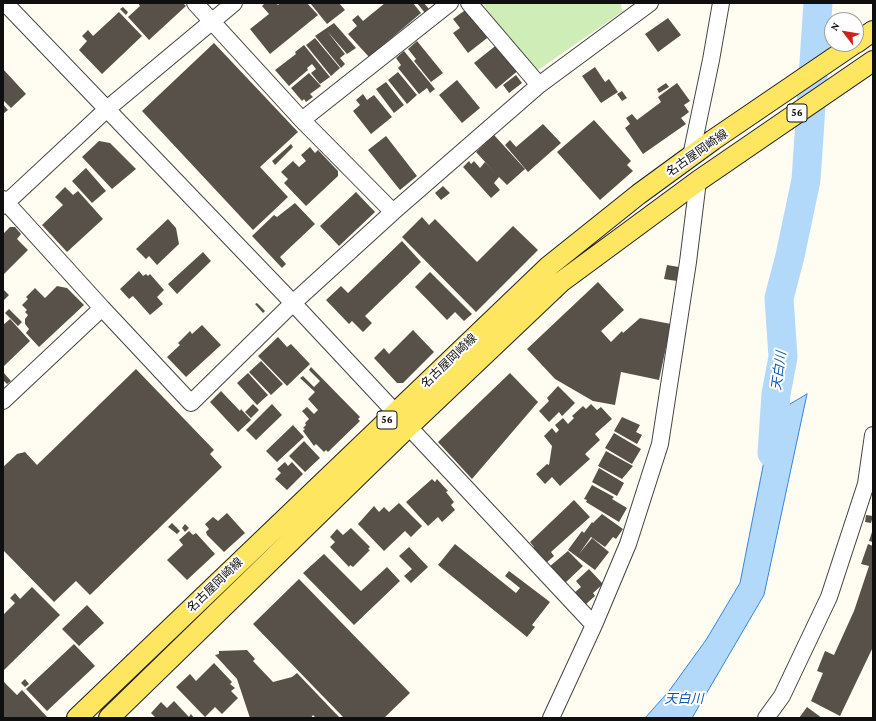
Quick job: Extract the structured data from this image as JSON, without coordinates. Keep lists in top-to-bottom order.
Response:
{
  "streets": {
    "main road": ["56", "名古屋岡崎線"]
  },
  "water": ["天白川"],
  "north": "top left"
}
